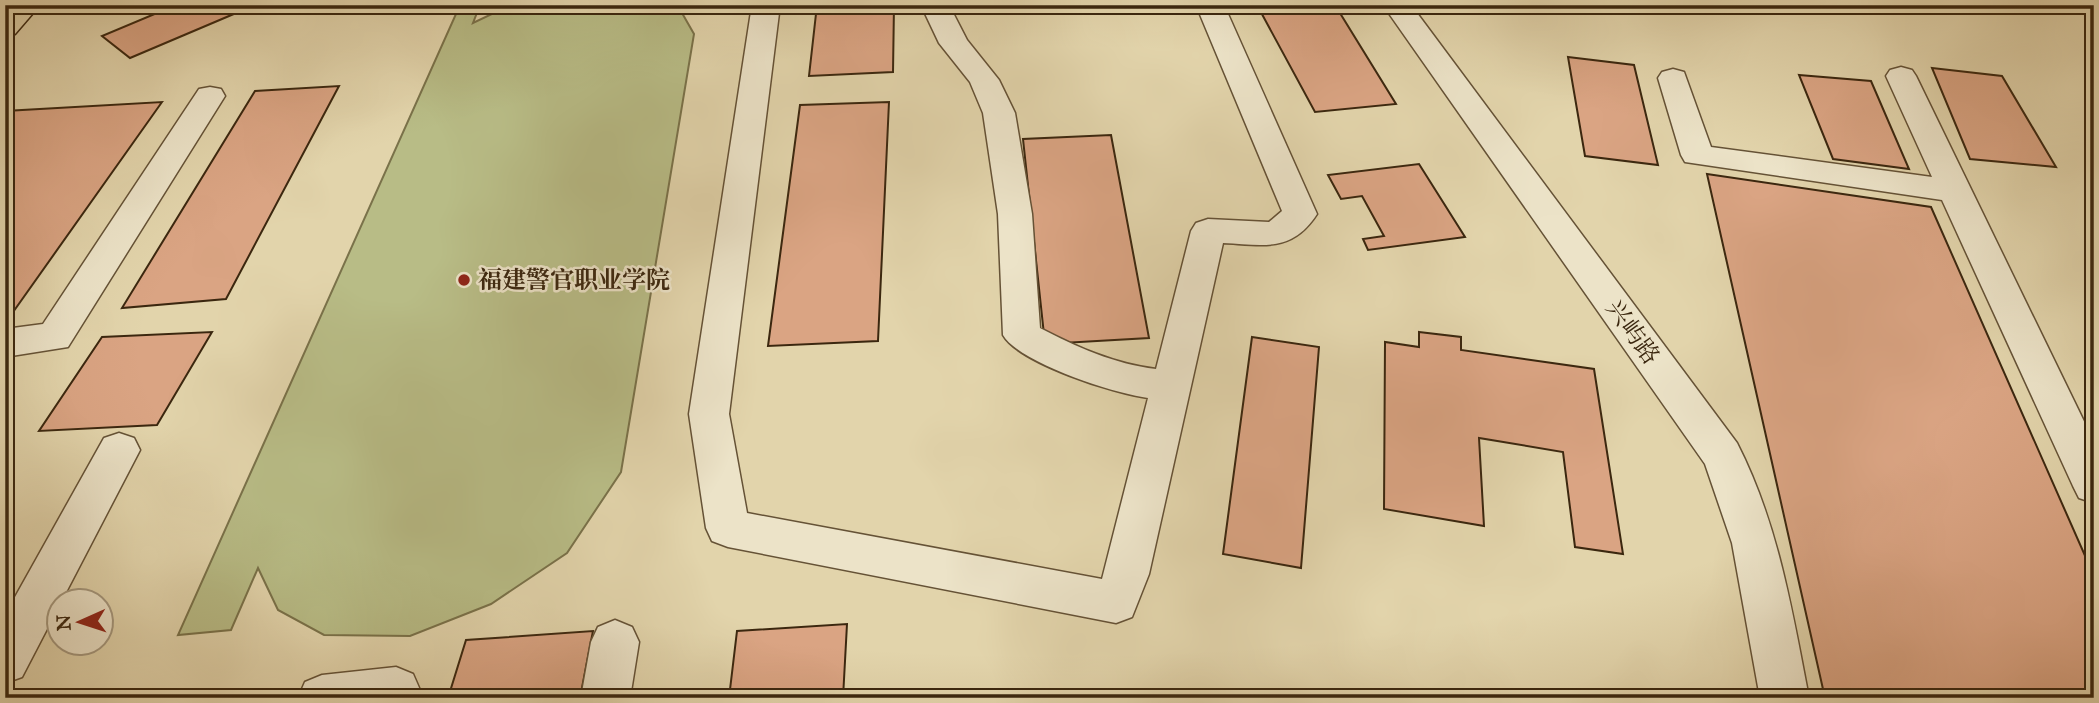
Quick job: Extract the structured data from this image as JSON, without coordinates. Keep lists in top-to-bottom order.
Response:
{
  "streets": {
    "street": ["兴屿路"]
  },
  "places": ["福建警官职业学院"],
  "north": "left"
}
